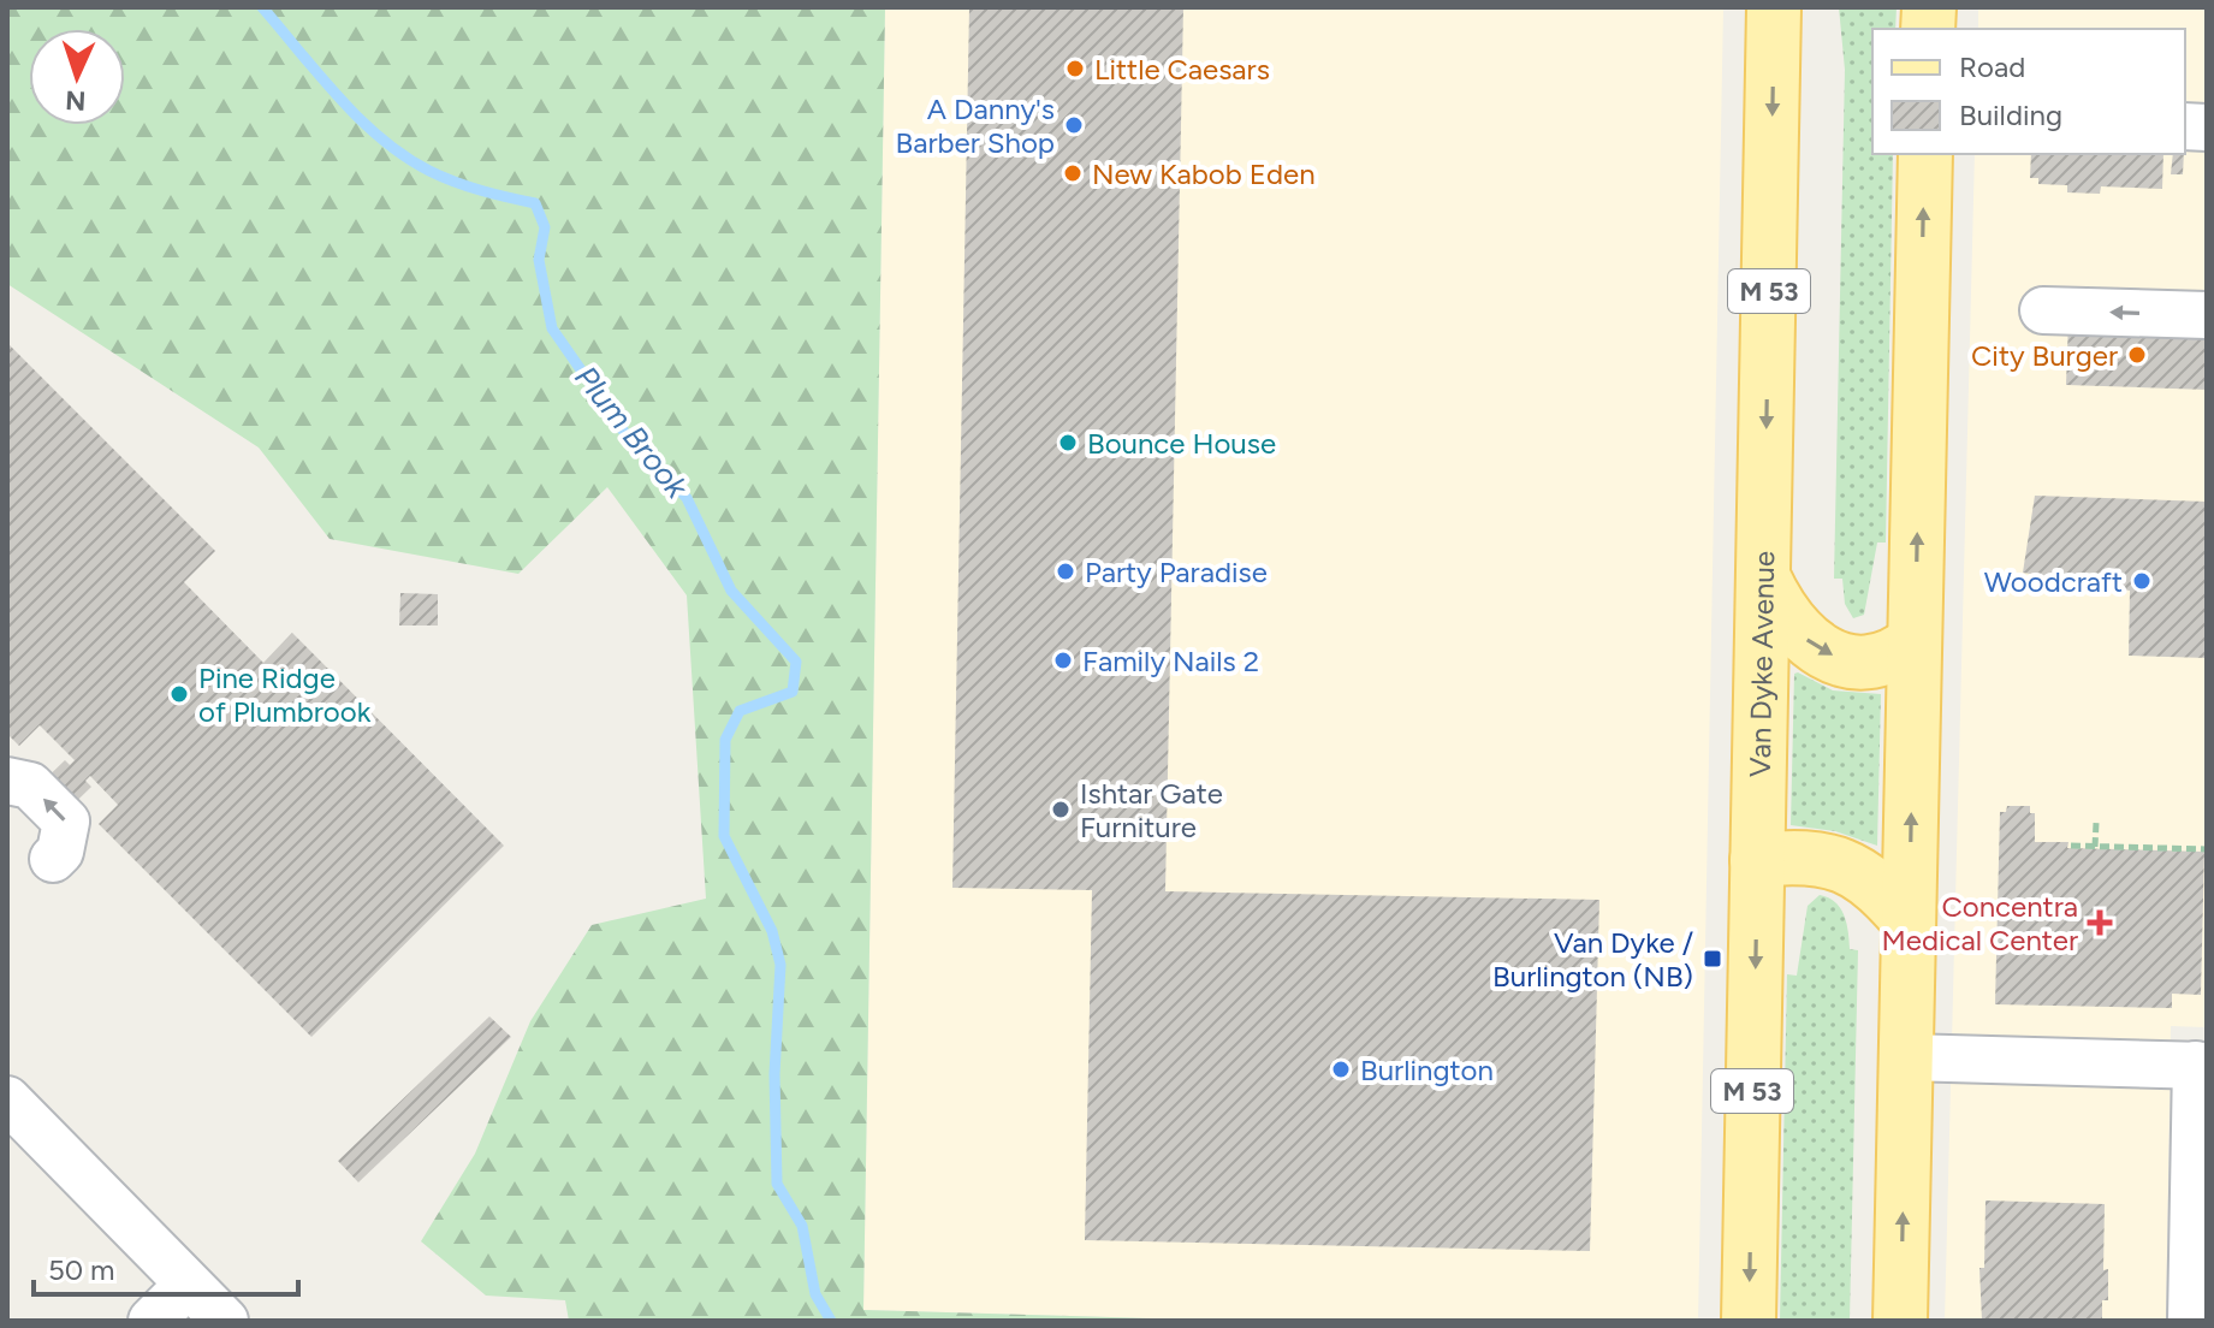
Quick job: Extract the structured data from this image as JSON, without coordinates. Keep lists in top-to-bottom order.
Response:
{
  "streets": {
    "main road": ["M 53", "Van Dyke Avenue"]
  },
  "water": ["Plum Brook"],
  "places": {
    "other": [
      "Little Caesars",
      "A Danny's Barber Shop",
      "New Kabob Eden",
      "City Burger",
      "Bounce House",
      "Party Paradise",
      "Woodcraft",
      "Family Nails 2",
      "Pine Ridge of Plumbrook",
      "Ishtar Gate Furniture",
      "Burlington"
    ],
    "health": ["Concentra Medical Center"],
    "transit": ["Van Dyke / Burlington (NB)"]
  },
  "legend": ["Road", "Building"],
  "scale_bar": "50 m",
  "north": "bottom"
}
